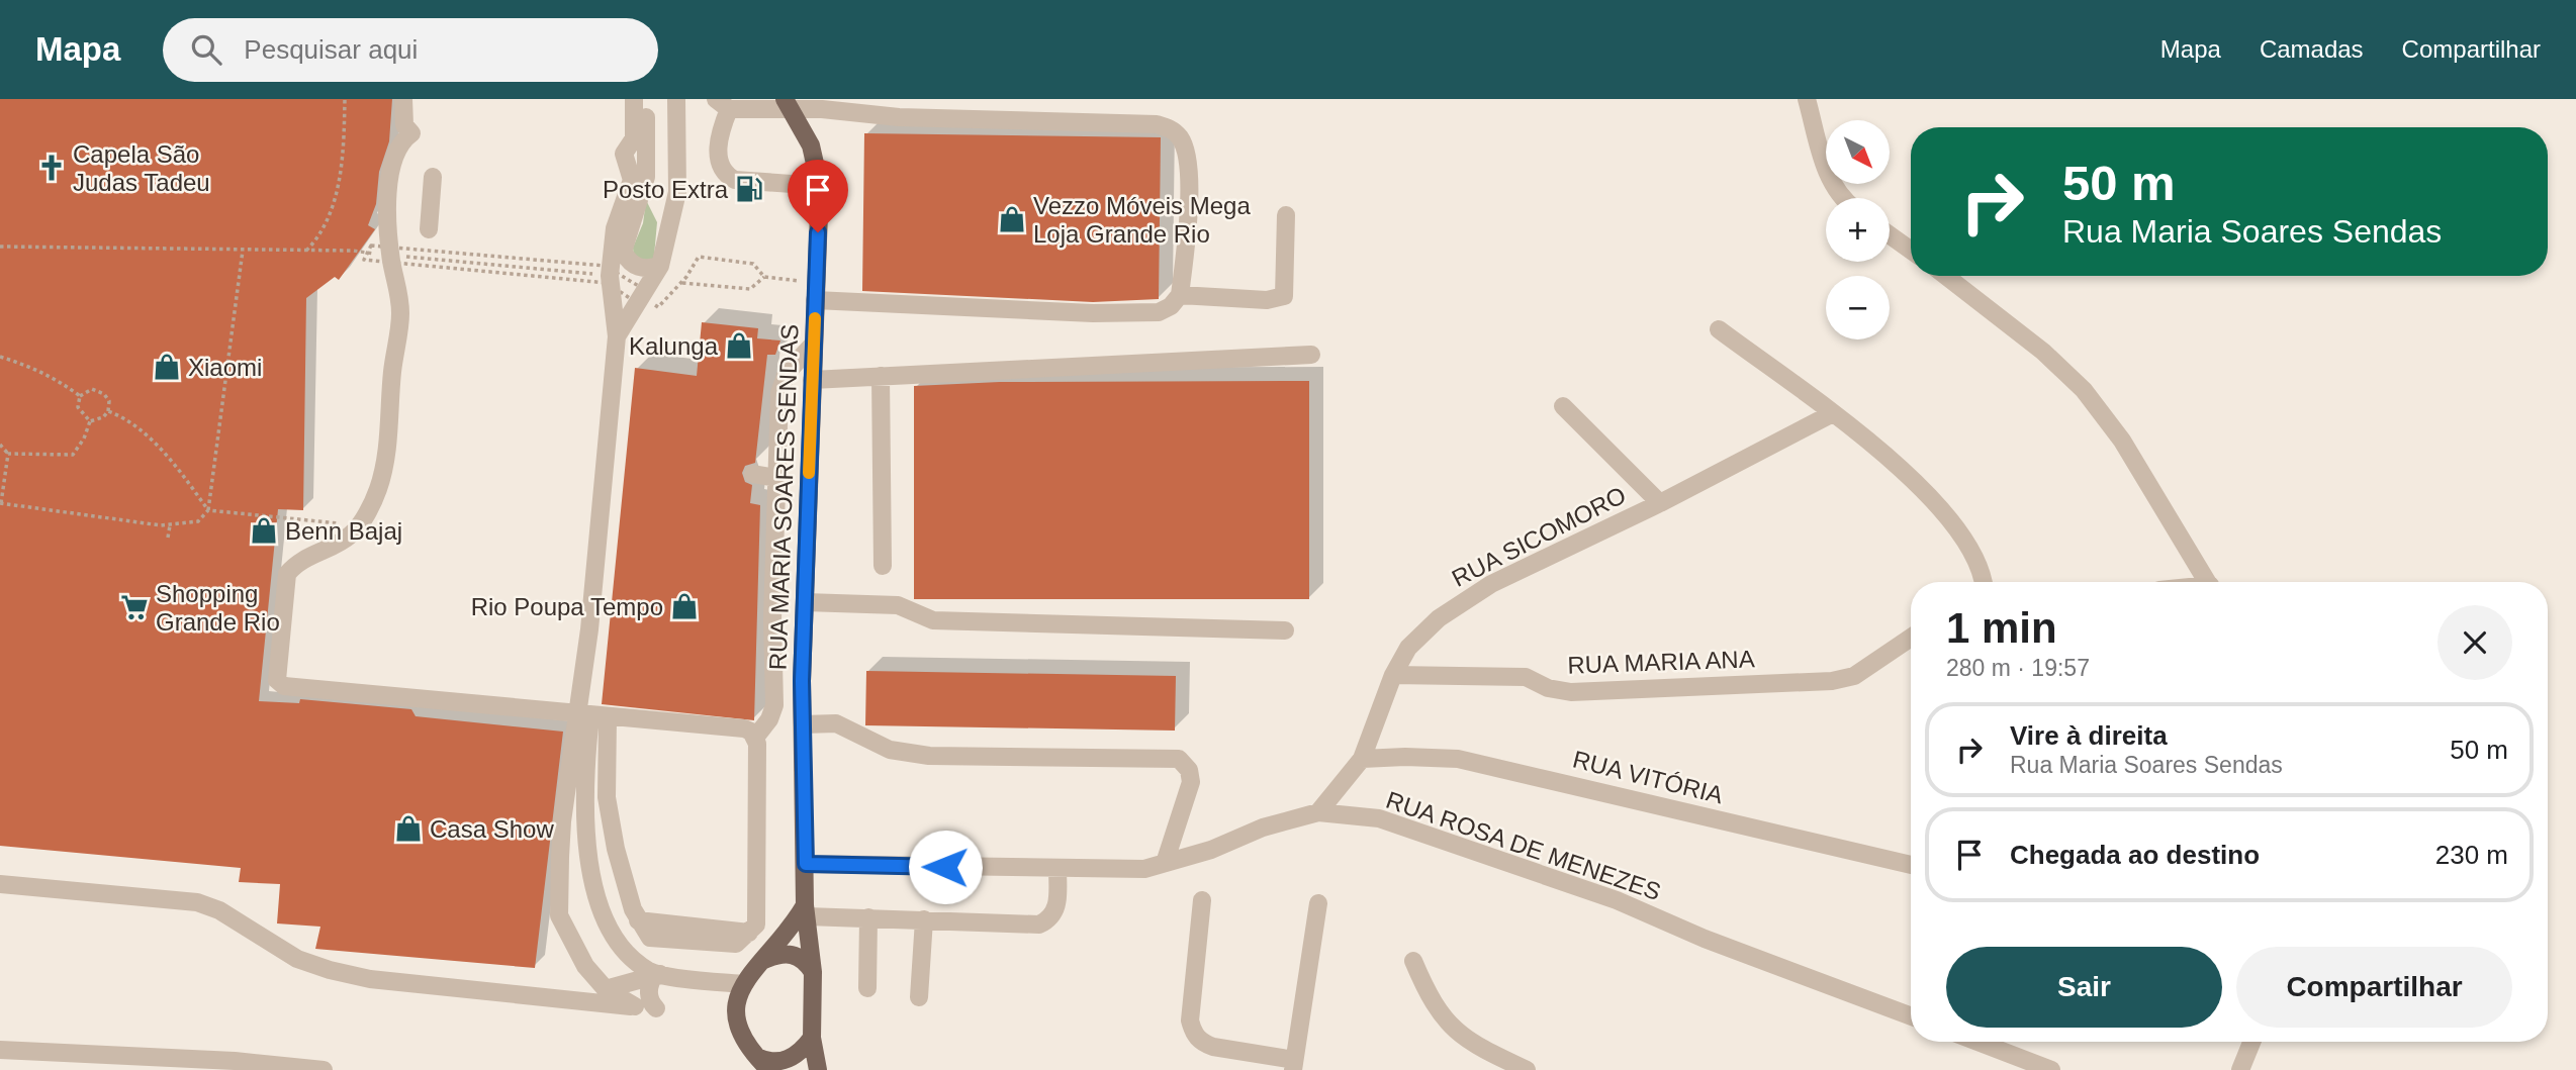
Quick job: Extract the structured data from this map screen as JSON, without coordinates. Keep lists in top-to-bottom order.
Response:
{
  "streets": {
    "main road": ["RUA MARIA SOARES SENDAS"],
    "street": [
      "RUA SICOMORO",
      "RUA MARIA ANA",
      "RUA VITÓRIA",
      "RUA ROSA DE MENEZES"
    ]
  },
  "crossings": [
    ["RUA MARIA SOARES SENDAS", "RUA ROSA DE MENEZES"],
    ["RUA SICOMORO", "RUA MARIA ANA"],
    ["RUA SICOMORO", "RUA VITÓRIA"],
    ["RUA SICOMORO", "RUA ROSA DE MENEZES"]
  ],
  "places": {
    "church": ["Capela São Judas Tadeu"],
    "fuel station": ["Posto Extra"],
    "shop": [
      "Vezzo Móveis Mega Loja Grande Rio",
      "Kalunga",
      "Xiaomi",
      "Benn Bajaj",
      "Rio Poupa Tempo",
      "Casa Show"
    ],
    "supermarket": ["Shopping Grande Rio"]
  },
  "north": "bottom right",
  "page": {
    "header": "Mapa",
    "search": "Pesquisar aqui",
    "nav": ["Mapa", "Camadas", "Compartilhar"],
    "map_buttons": ["+", "−"],
    "turn": ["50 m", "Rua Maria Soares Sendas"],
    "heading": ["1 min", "280 m · 19:57"],
    "list": [
      {
        "name": "Vire à direita",
        "note": "Rua Maria Soares Sendas",
        "value": "50 m"
      },
      {
        "name": "Chegada ao destino",
        "value": "230 m"
      }
    ],
    "buttons": ["Sair", "Compartilhar"]
  }
}
